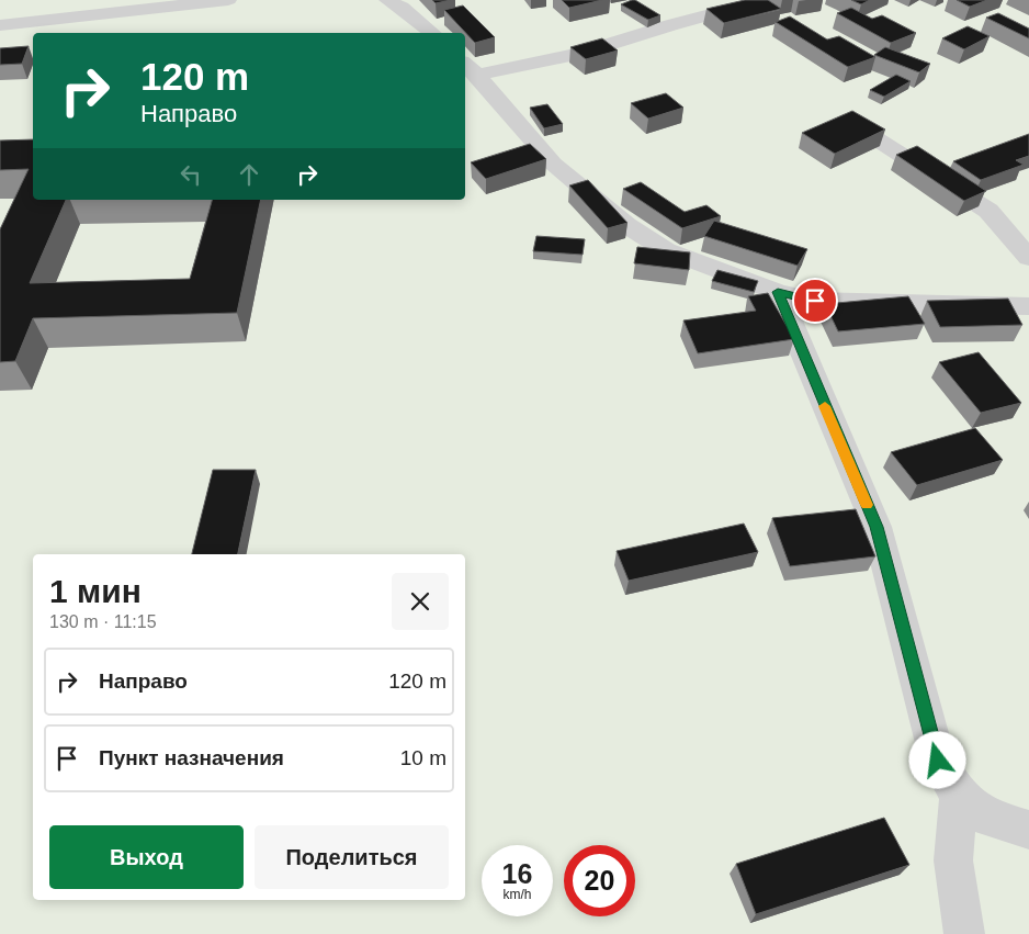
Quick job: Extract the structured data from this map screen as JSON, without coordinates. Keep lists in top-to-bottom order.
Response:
{
  "page": {
    "turn": ["120 m", "Направо"],
    "heading": ["1 мин", "130 m · 11:15"],
    "list": [
      {
        "name": "Направо",
        "value": "120 m"
      },
      {
        "name": "Пункт назначения",
        "value": "10 m"
      }
    ],
    "buttons": ["Выход", "Поделиться"],
    "speed": "16 km/h",
    "limit": "20"
  }
}
